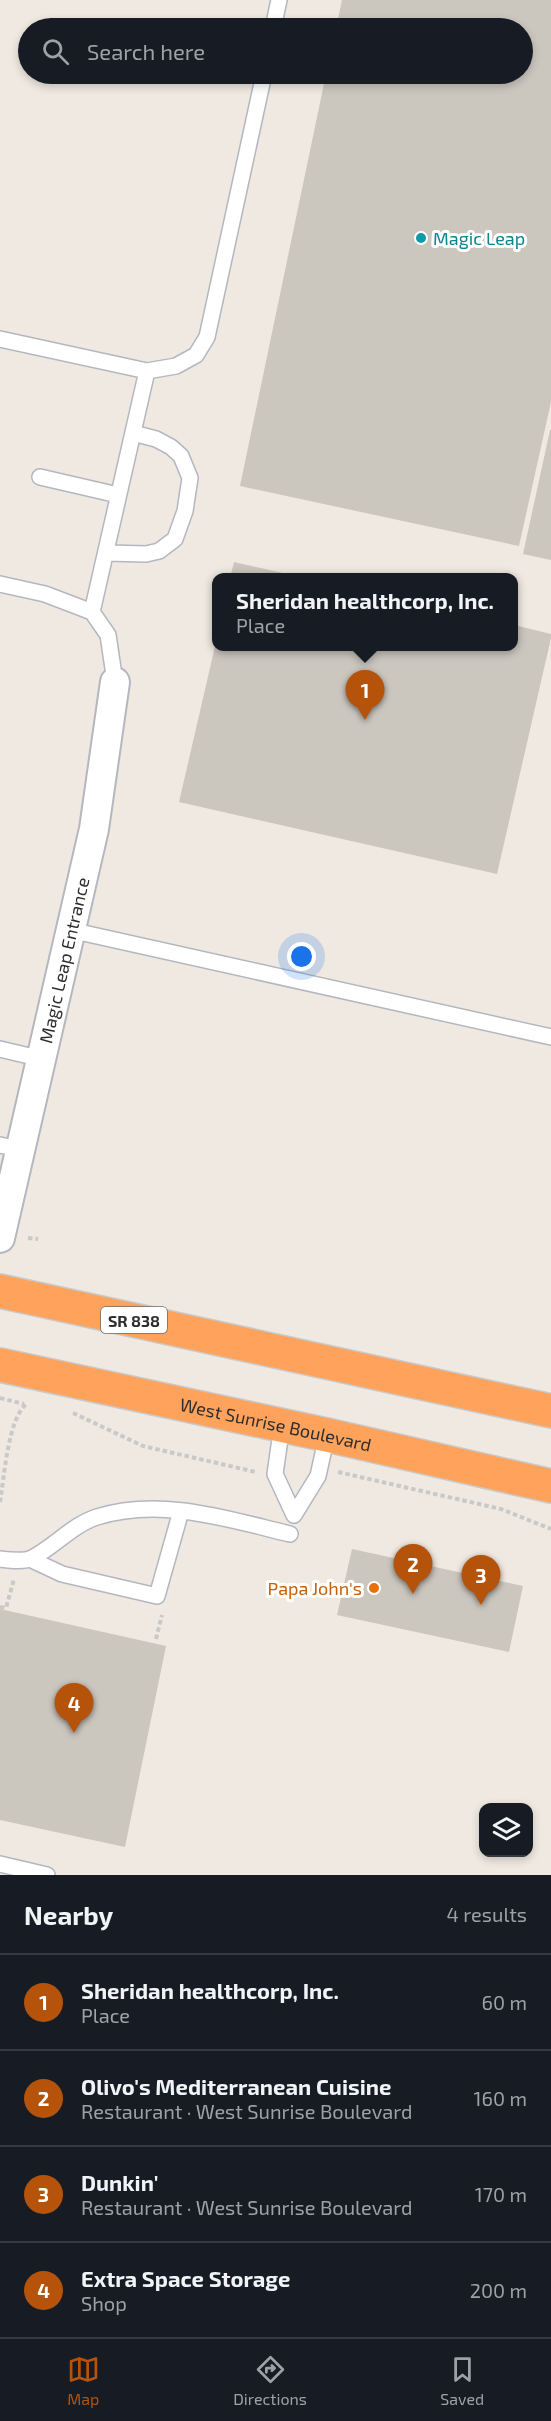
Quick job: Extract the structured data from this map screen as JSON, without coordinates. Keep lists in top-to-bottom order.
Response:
{
  "streets": {
    "highway": ["SR 838", "West Sunrise Boulevard"],
    "street": ["Magic Leap Entrance"]
  },
  "places": ["Magic Leap", "Papa John's"],
  "page": {
    "search": "Search here",
    "popup": ["Sheridan healthcorp, Inc.", "Place"],
    "pins": [
      "1",
      "2",
      "3",
      "4"
    ],
    "heading": ["Nearby", "4 results"],
    "list": [
      {
        "mark": "1",
        "name": "Sheridan healthcorp, Inc.",
        "note": "Place",
        "value": "60 m"
      },
      {
        "mark": "2",
        "name": "Olivo's Mediterranean Cuisine",
        "note": "Restaurant · West Sunrise Boulevard",
        "value": "160 m"
      },
      {
        "mark": "3",
        "name": "Dunkin'",
        "note": "Restaurant · West Sunrise Boulevard",
        "value": "170 m"
      },
      {
        "mark": "4",
        "name": "Extra Space Storage",
        "note": "Shop",
        "value": "200 m"
      }
    ],
    "nav": ["Map", "Directions", "Saved"]
  }
}
